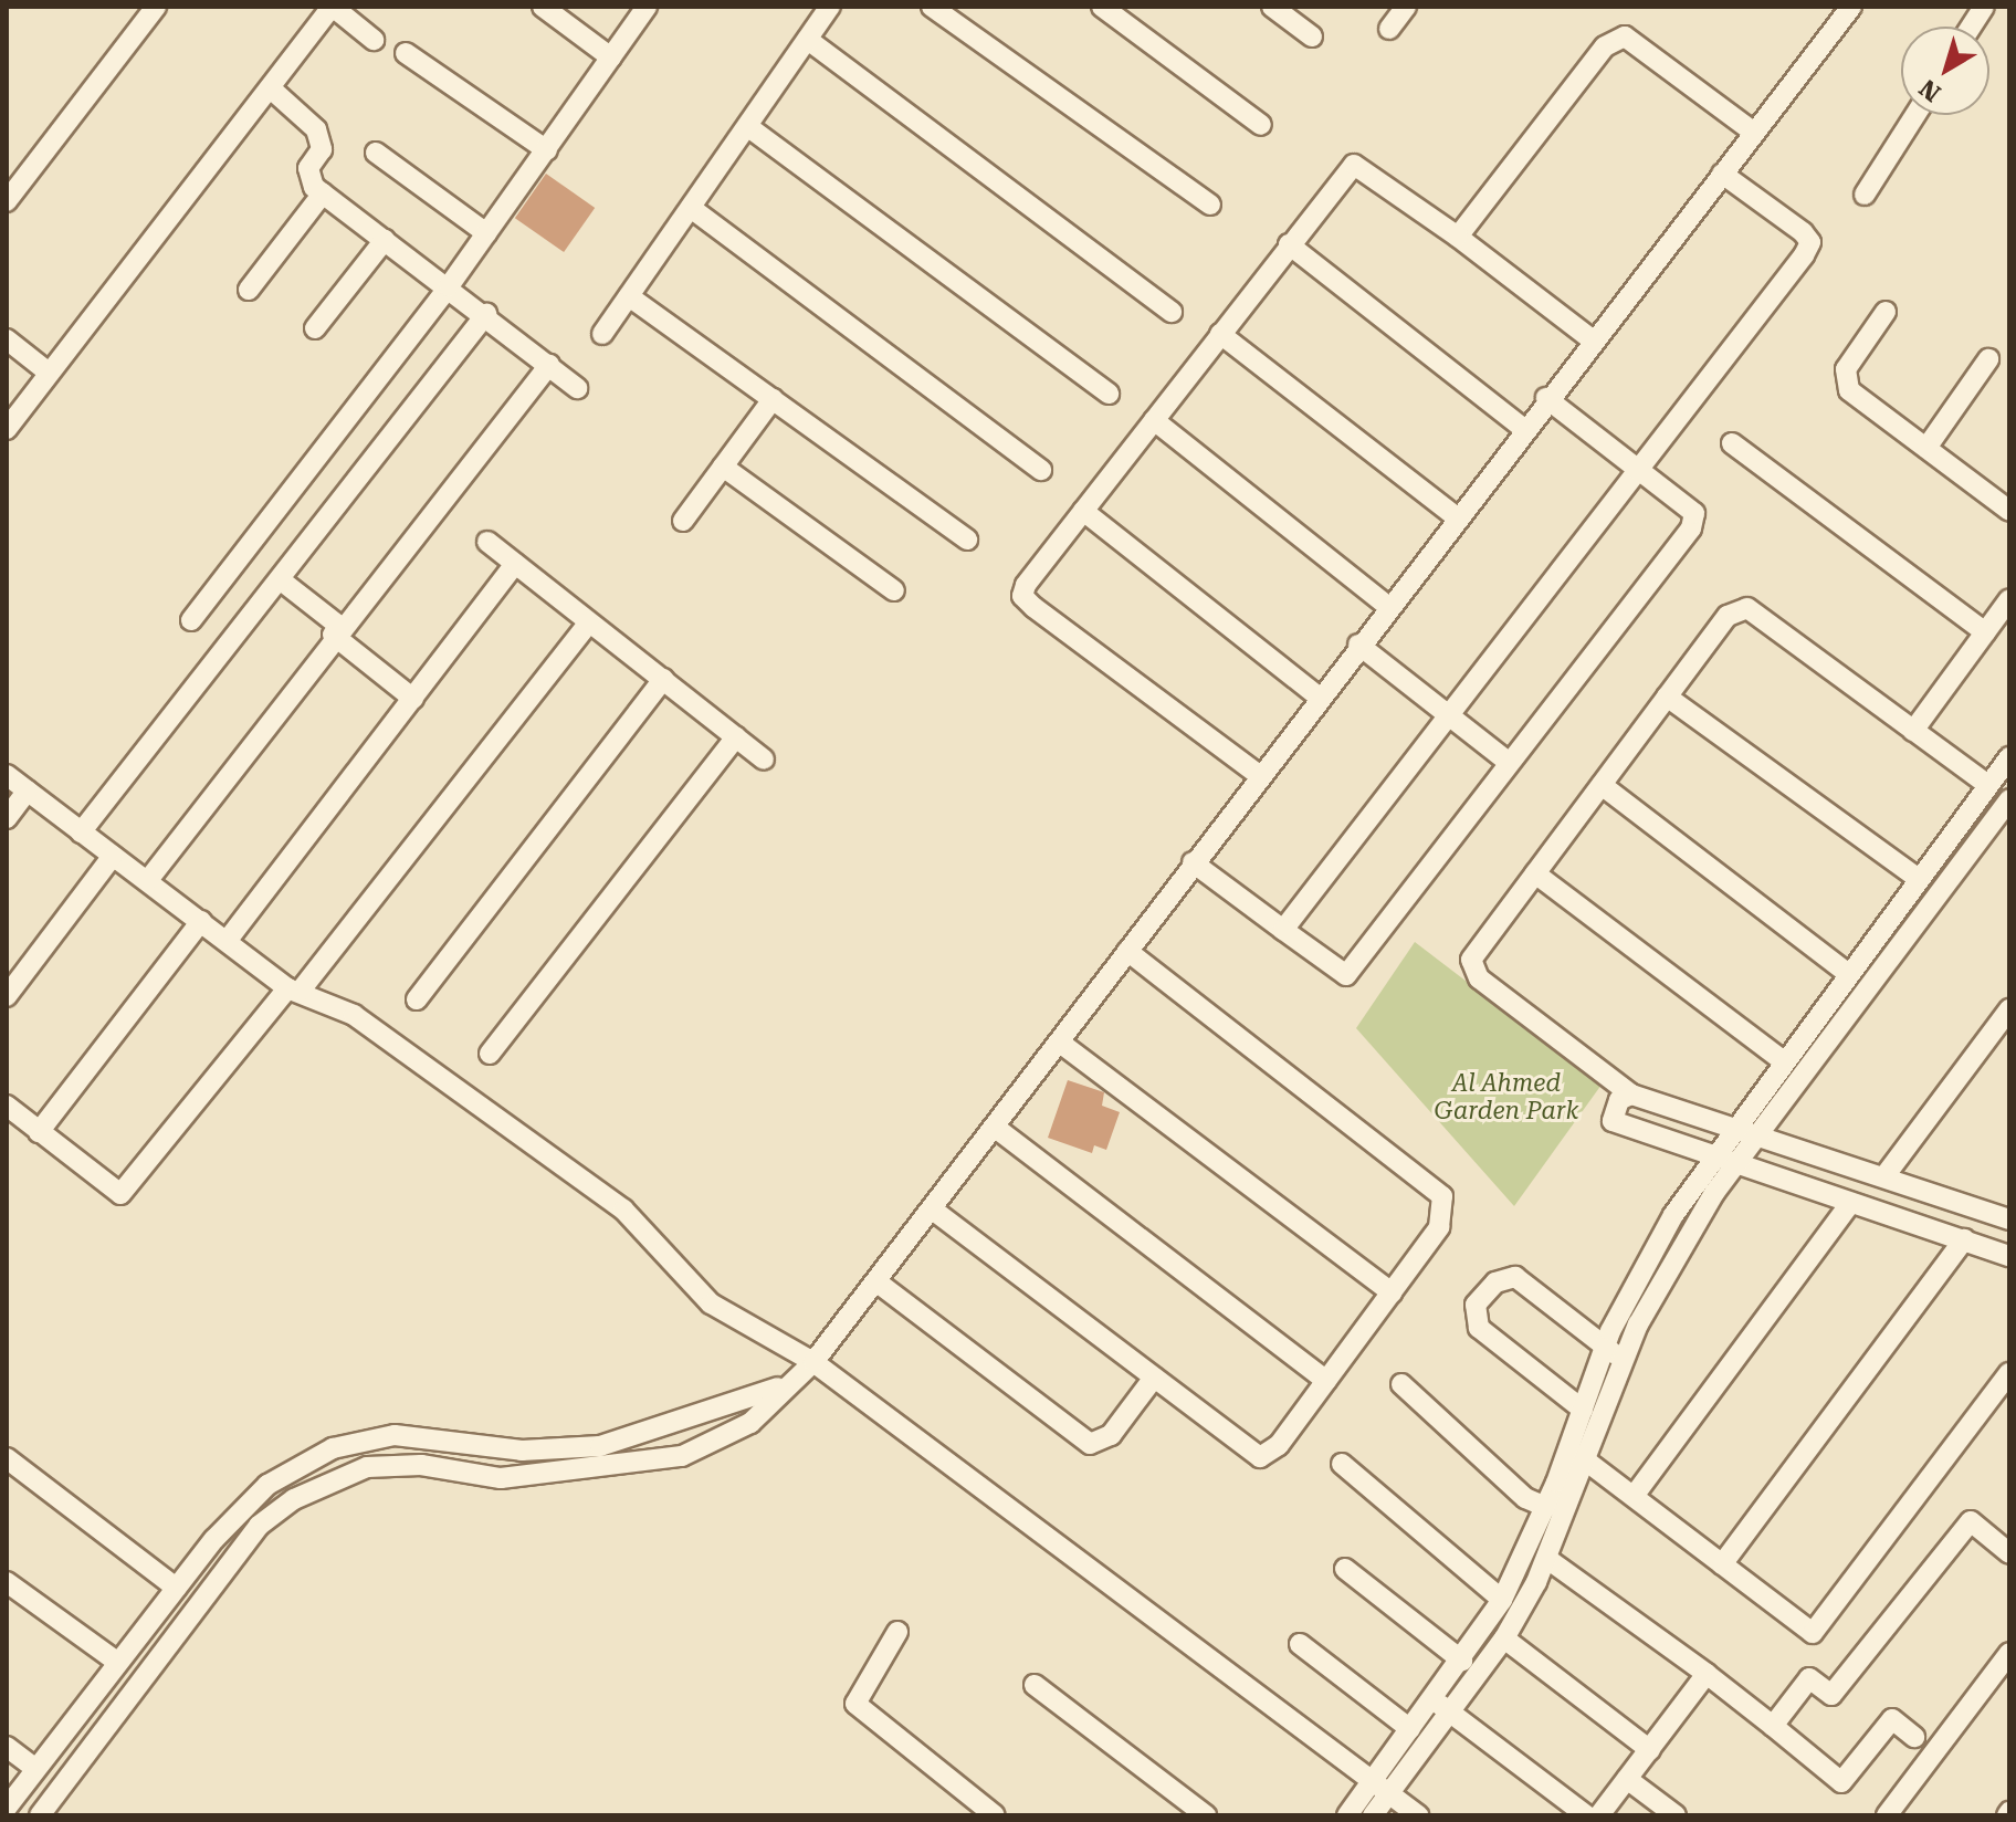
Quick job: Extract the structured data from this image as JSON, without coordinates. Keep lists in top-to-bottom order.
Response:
{
  "parks": ["Al Ahmed Garden Park"],
  "north": "bottom left"
}
